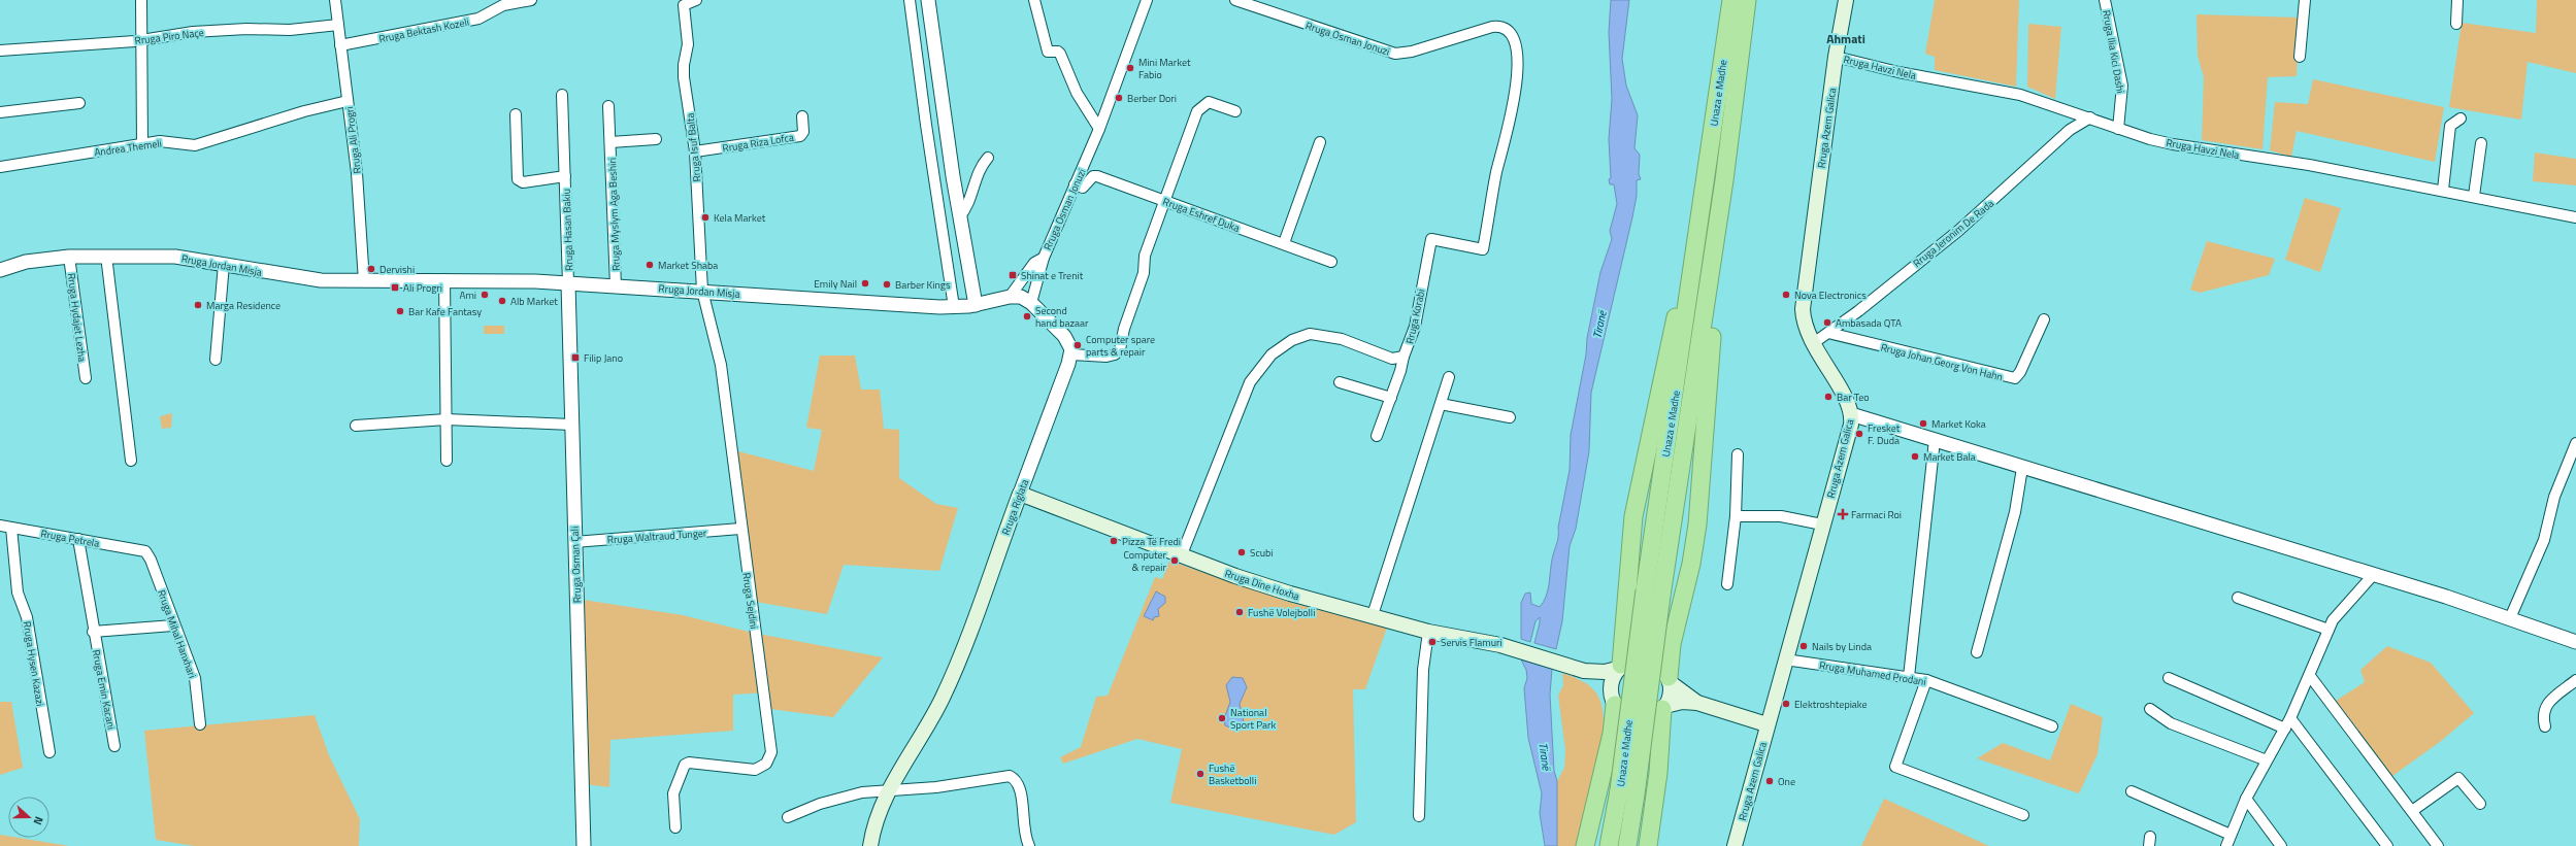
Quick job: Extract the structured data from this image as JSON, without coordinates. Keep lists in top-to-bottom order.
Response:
{
  "streets": {
    "highway": ["Unaza e Madhe"],
    "main road": ["Rruga Azem Galica", "Rruga Riglata", "Rruga Dine Hoxha"],
    "street": [
      "Rruga Bektash Kozeli",
      "Rruga Piro Naçe",
      "Rruga Osman Jonuzi",
      "Rruga Ilia Kici Dashi",
      "Rruga Havzi Nela",
      "Rruga Ali Progri",
      "Rruga Riza Lofca",
      "Andrea Themeli",
      "Rruga Isuf Balta",
      "Rruga Myslym Aga Beshiri",
      "Rruga Eshref Duka",
      "Rruga Hasan Bakiu",
      "Rruga Jeronim De Rada",
      "Rruga Jordan Misja",
      "Rruga Korabi",
      "Rruga Hydajet Lezha",
      "Rruga Johan Georg Von Hahn",
      "Rruga Waltraud Tunger",
      "Rruga Petrela",
      "Rruga Osman Çali",
      "Rruga Sejdini",
      "Rruga Mihal Hanxhari",
      "Rruga Hysen Kazazi",
      "Rruga Muhamed Prodani",
      "Rruga Emin Kacani"
    ]
  },
  "crossings": [
    ["Rruga Bektash Kozeli", "Rruga Ali Progri"],
    ["Rruga Piro Naçe", "Rruga Ali Progri"],
    ["Rruga Osman Jonuzi", "Rruga Eshref Duka"],
    ["Rruga Osman Jonuzi", "Rruga Korabi"],
    ["Rruga Ilia Kici Dashi", "Rruga Havzi Nela"],
    ["Rruga Havzi Nela", "Rruga Azem Galica"],
    ["Rruga Havzi Nela", "Rruga Jeronim De Rada"],
    ["Rruga Azem Galica", "Rruga Jeronim De Rada"],
    ["Rruga Azem Galica", "Rruga Dine Hoxha"],
    ["Rruga Azem Galica", "Rruga Muhamed Prodani"],
    ["Rruga Ali Progri", "Andrea Themeli"],
    ["Rruga Ali Progri", "Rruga Jordan Misja"],
    ["Rruga Riza Lofca", "Rruga Isuf Balta"],
    ["Rruga Isuf Balta", "Rruga Jordan Misja"],
    ["Rruga Isuf Balta", "Rruga Sejdini"],
    ["Rruga Myslym Aga Beshiri", "Rruga Jordan Misja"],
    ["Rruga Hasan Bakiu", "Rruga Jordan Misja"],
    ["Rruga Hasan Bakiu", "Rruga Osman Çali"],
    ["Rruga Jeronim De Rada", "Rruga Johan Georg Von Hahn"],
    ["Rruga Jordan Misja", "Rruga Hydajet Lezha"],
    ["Rruga Jordan Misja", "Rruga Osman Çali"],
    ["Rruga Jordan Misja", "Rruga Sejdini"],
    ["Rruga Korabi", "Rruga Dine Hoxha"],
    ["Rruga Riglata", "Rruga Dine Hoxha"],
    ["Rruga Waltraud Tunger", "Rruga Osman Çali"],
    ["Rruga Waltraud Tunger", "Rruga Sejdini"],
    ["Rruga Petrela", "Rruga Mihal Hanxhari"],
    ["Rruga Petrela", "Rruga Hysen Kazazi"],
    ["Rruga Petrela", "Rruga Emin Kacani"]
  ],
  "districts": ["Ahmati"],
  "water": ["Tiranë"],
  "places": {
    "other": [
      "Mini Market Fabio",
      "Berber Dori",
      "Kela Market",
      "Market Shaba",
      "Dervishi",
      "Emily Nail",
      "Barber Kings",
      "Ami",
      "Nova Electronics",
      "Alb Market",
      "Marga Residence",
      "Bar Kafe Fantasy",
      "Second hand bazaar",
      "Ambasada QTA",
      "Computer spare parts & repair",
      "Bar Teo",
      "Market Koka",
      "Fresket F. Duda",
      "Market Bala",
      "Pizza Të Fredi",
      "Scubi",
      "Computer & repair",
      "Fushë Volejbolli",
      "Servis Flamuri",
      "Nails by Linda",
      "Elektroshtepiake",
      "National Sport Park",
      "Fushë Basketbolli",
      "One"
    ],
    "transit": ["Shinat e Trenit", "Ali Progri", "Filip Jano"],
    "health": ["Farmaci Roi"]
  },
  "north": "right"
}
